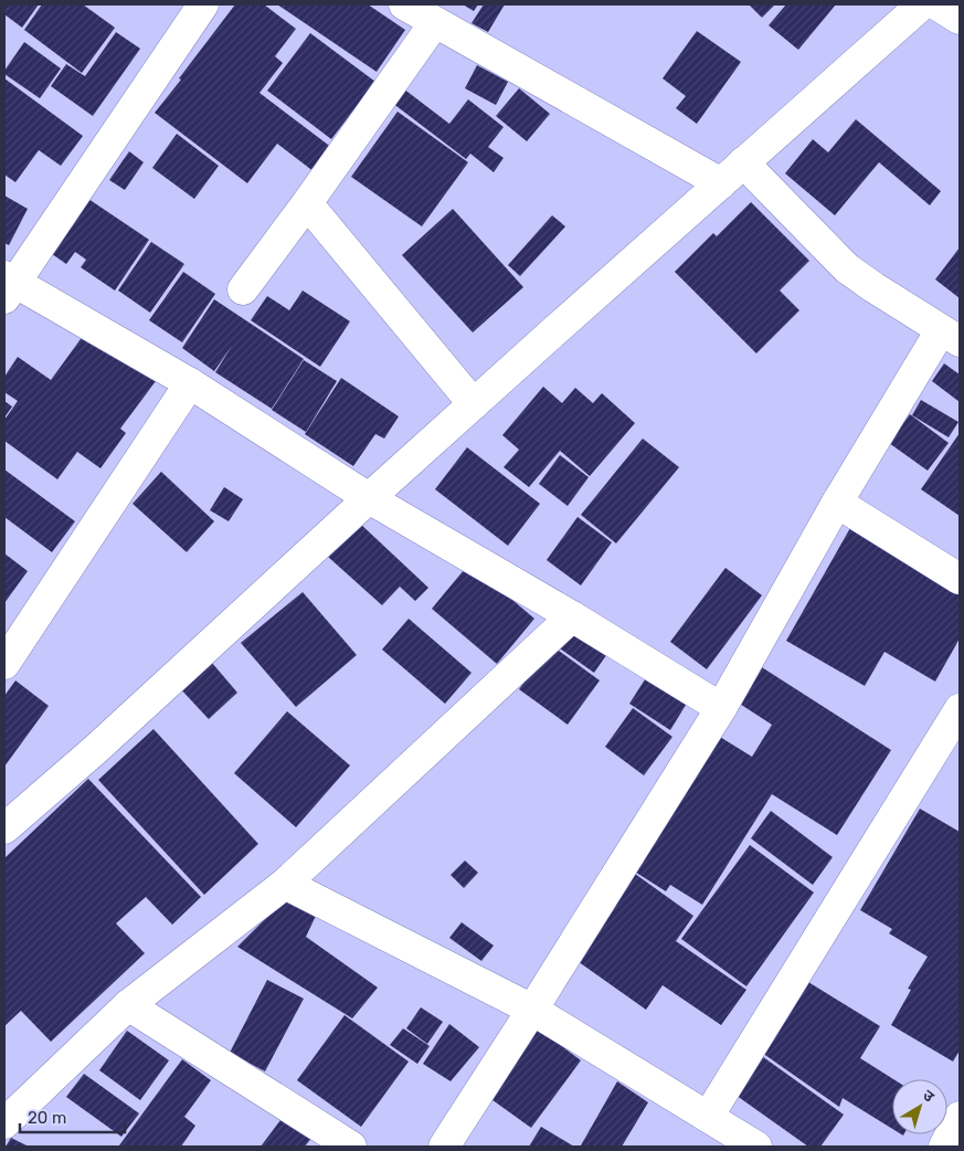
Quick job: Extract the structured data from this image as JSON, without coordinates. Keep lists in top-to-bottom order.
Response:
{
  "scale_bar": "20 m",
  "north": "top right"
}
